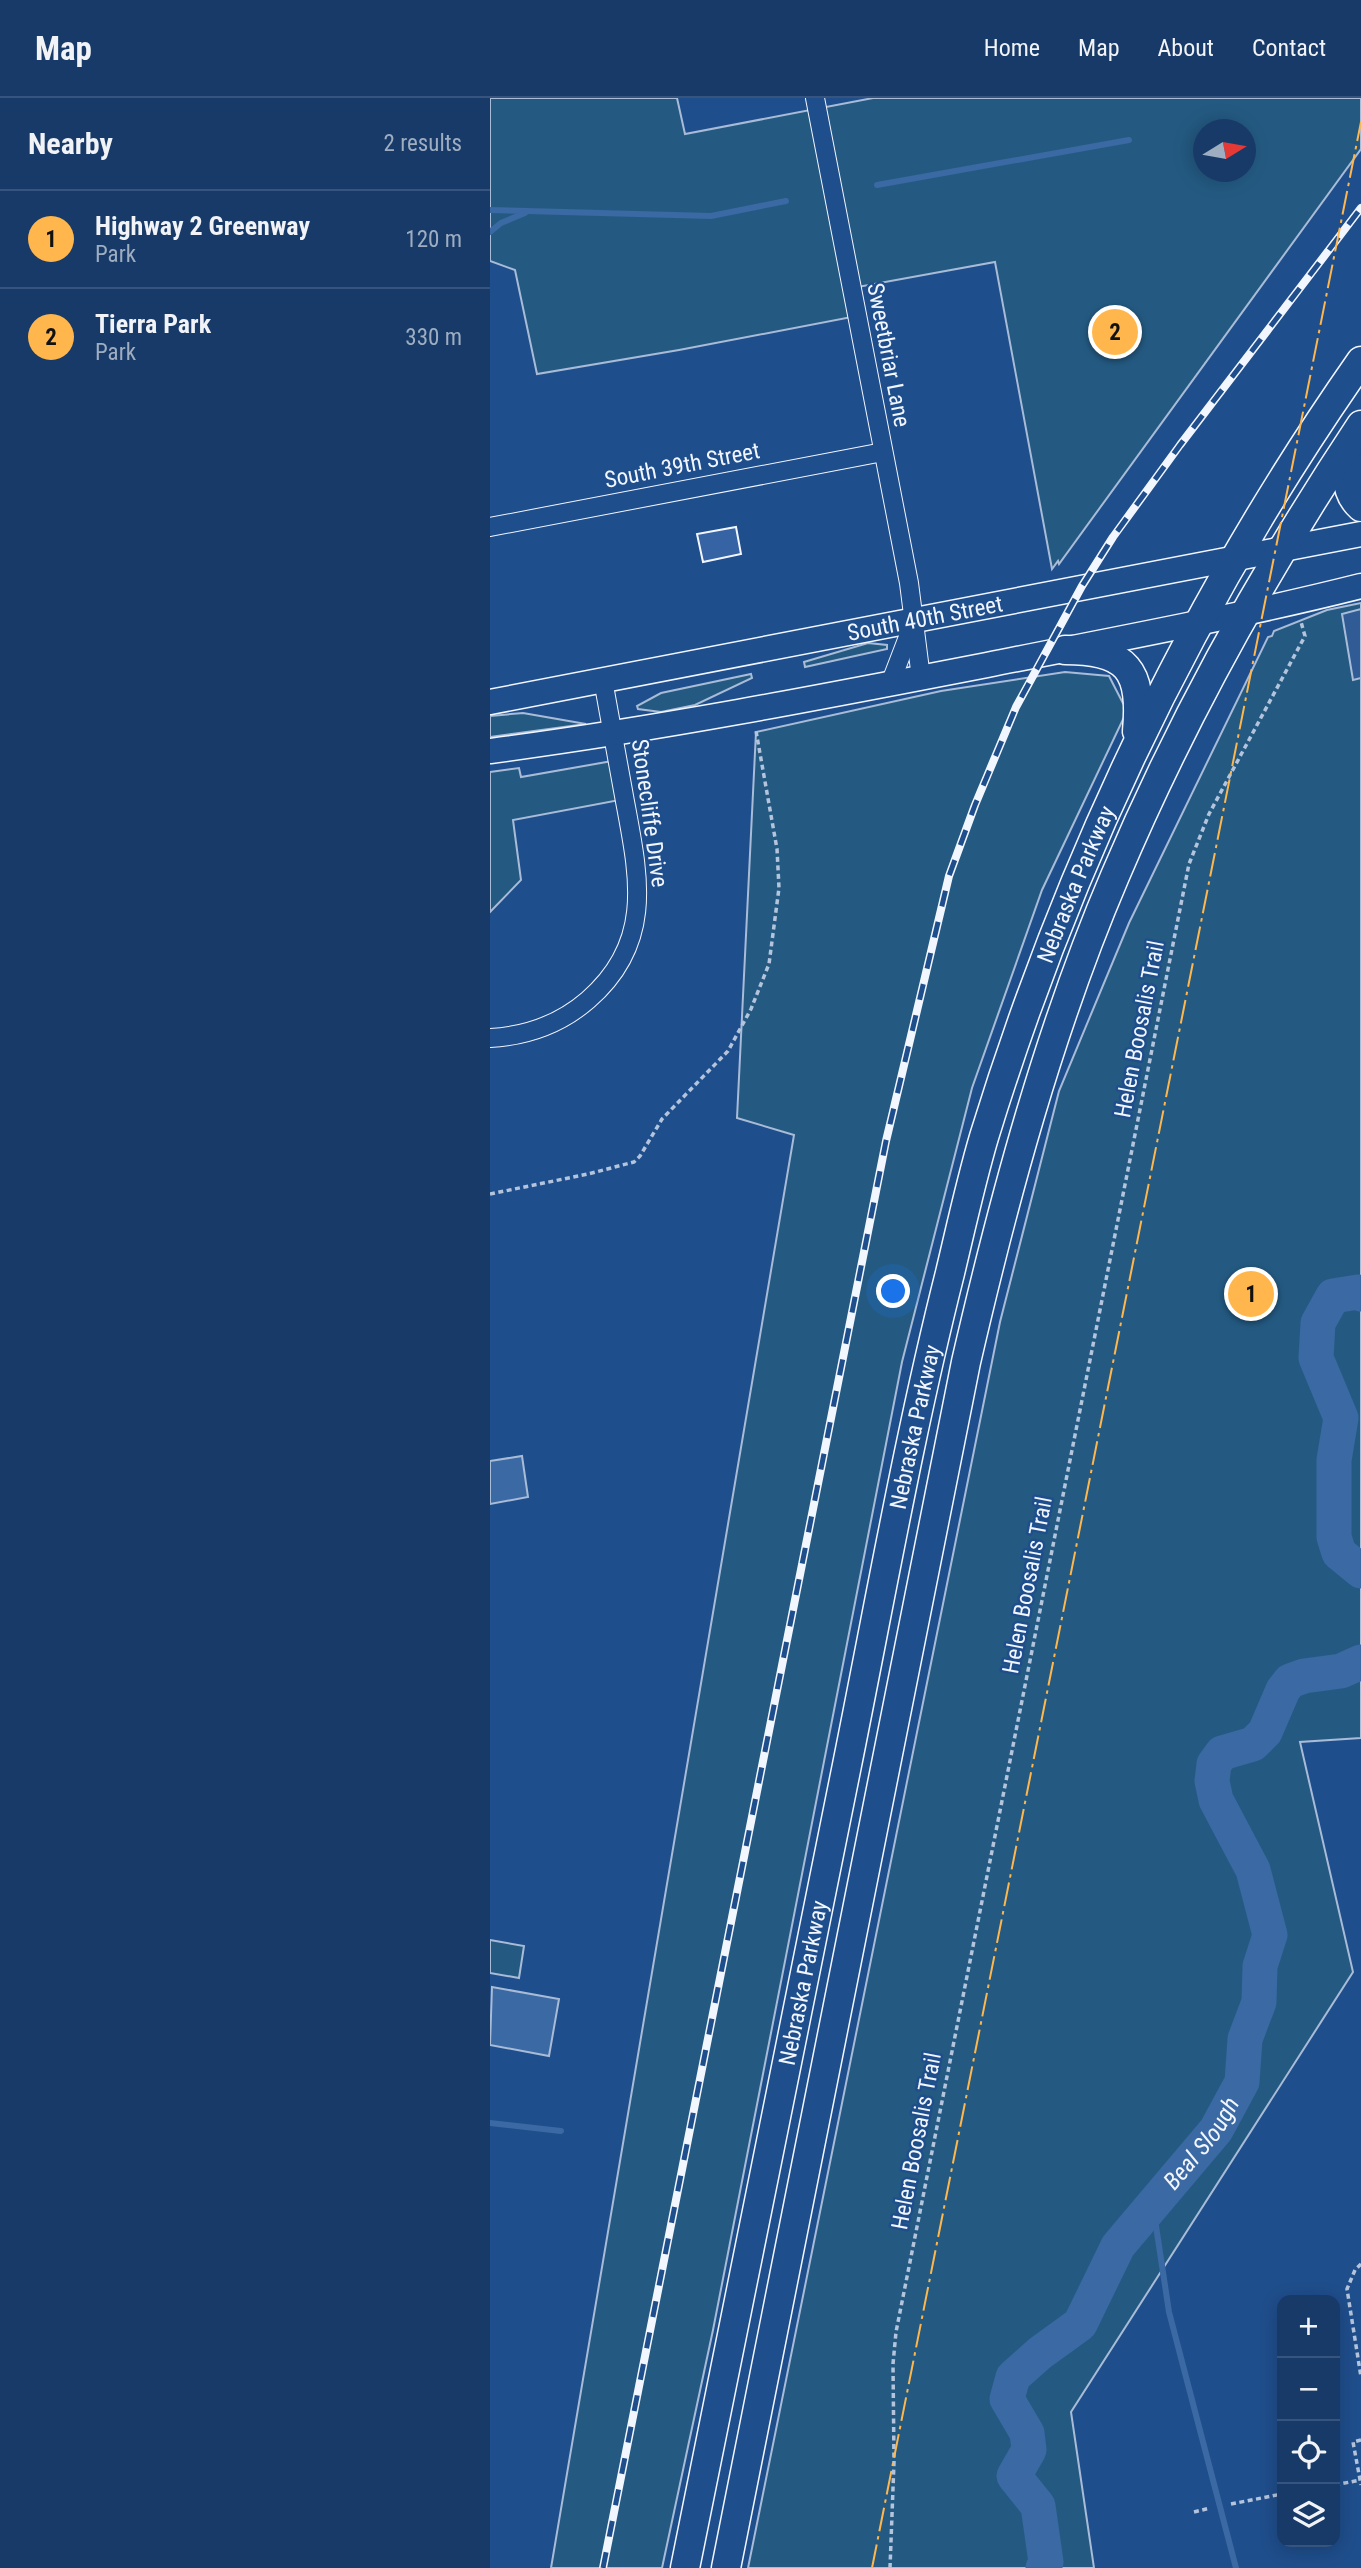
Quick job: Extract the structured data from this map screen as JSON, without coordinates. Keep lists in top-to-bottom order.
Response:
{
  "streets": {
    "main road": ["South 40th Street", "Nebraska Parkway"],
    "street": ["Sweetbriar Lane", "South 39th Street", "Stonecliffe Drive"],
    "path": ["Helen Boosalis Trail"]
  },
  "crossings": [
    ["Sweetbriar Lane", "South 39th Street"],
    ["Sweetbriar Lane", "South 40th Street"],
    ["South 40th Street", "Stonecliffe Drive"],
    ["South 40th Street", "Nebraska Parkway"]
  ],
  "water": ["Beal Slough"],
  "north": "right",
  "page": {
    "header": "Map",
    "nav": [
      "Home",
      "Map",
      "About",
      "Contact"
    ],
    "heading": ["Nearby", "2 results"],
    "list": [
      {
        "mark": "1",
        "name": "Highway 2 Greenway",
        "note": "Park",
        "value": "120 m"
      },
      {
        "mark": "2",
        "name": "Tierra Park",
        "note": "Park",
        "value": "330 m"
      }
    ],
    "pins": ["2", "1"],
    "map_buttons": ["+", "−"]
  }
}
